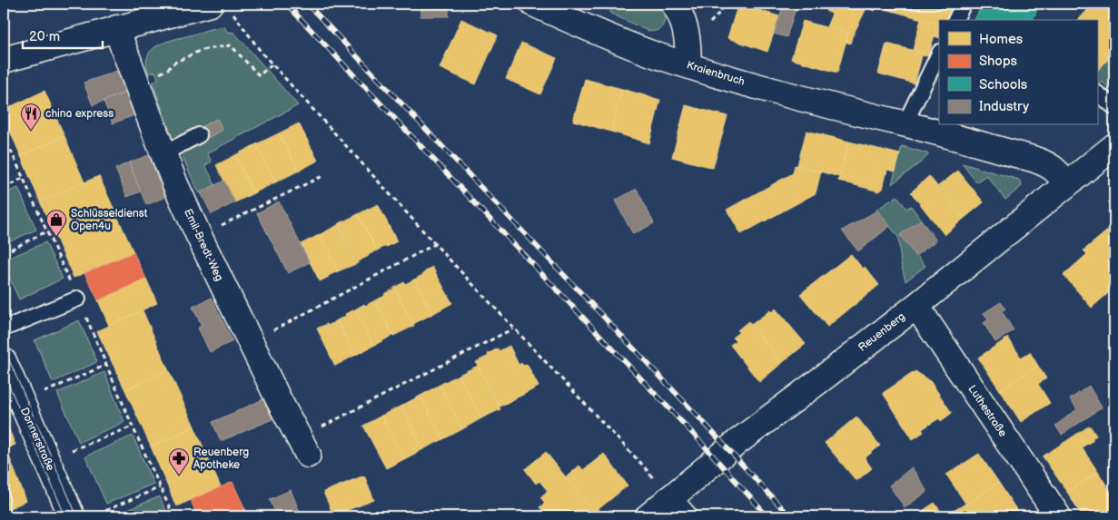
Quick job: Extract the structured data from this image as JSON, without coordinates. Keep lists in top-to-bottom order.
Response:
{
  "streets": {
    "street": [
      "Kraienbruch",
      "Emil-Bredt-Weg",
      "Reuenberg",
      "Luthestraße",
      "Donnerstraße"
    ]
  },
  "crossings": [
    ["Kraienbruch", "Reuenberg"],
    ["Reuenberg", "Luthestraße"]
  ],
  "places": {
    "restaurant": ["china express"],
    "shop": ["Schlüsseldienst Open4u"],
    "pharmacy": ["Reuenberg Apotheke"]
  },
  "legend": [
    "Homes",
    "Shops",
    "Schools",
    "Industry"
  ],
  "scale_bar": "20 m"
}
